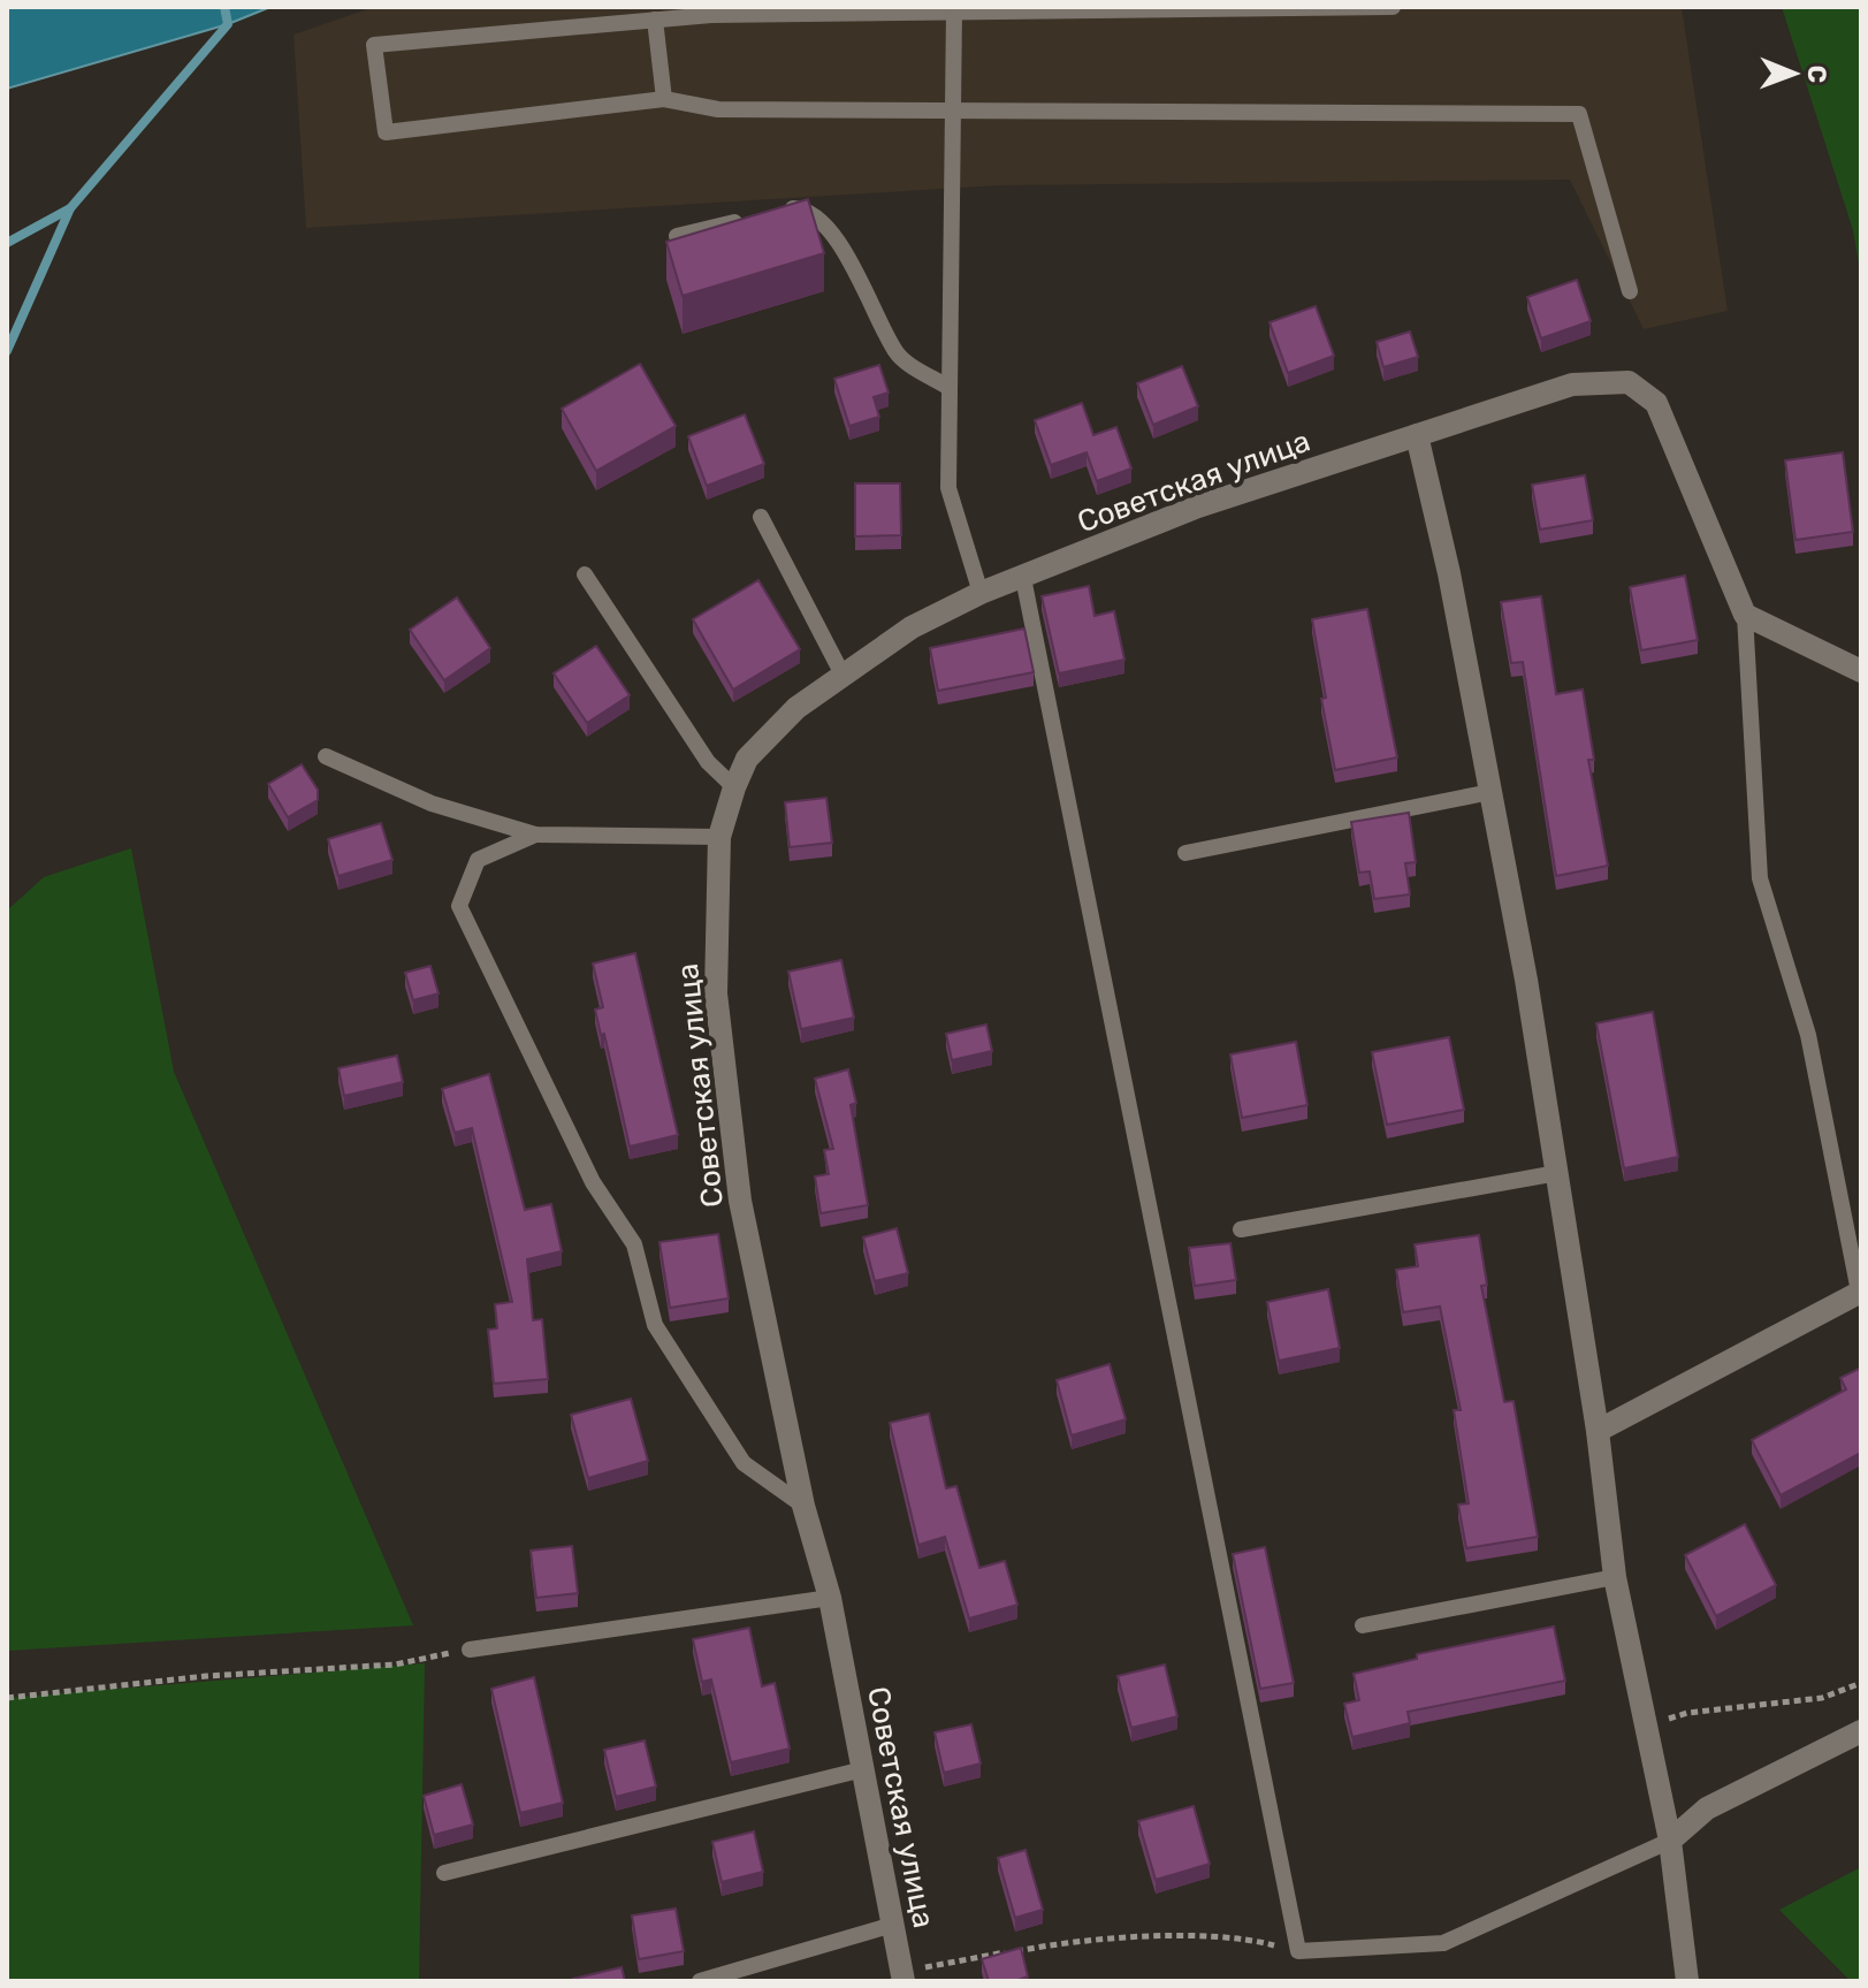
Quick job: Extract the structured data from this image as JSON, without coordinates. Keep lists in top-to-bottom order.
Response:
{
  "streets": {
    "street": ["Советская улица"]
  },
  "north": "right"
}
